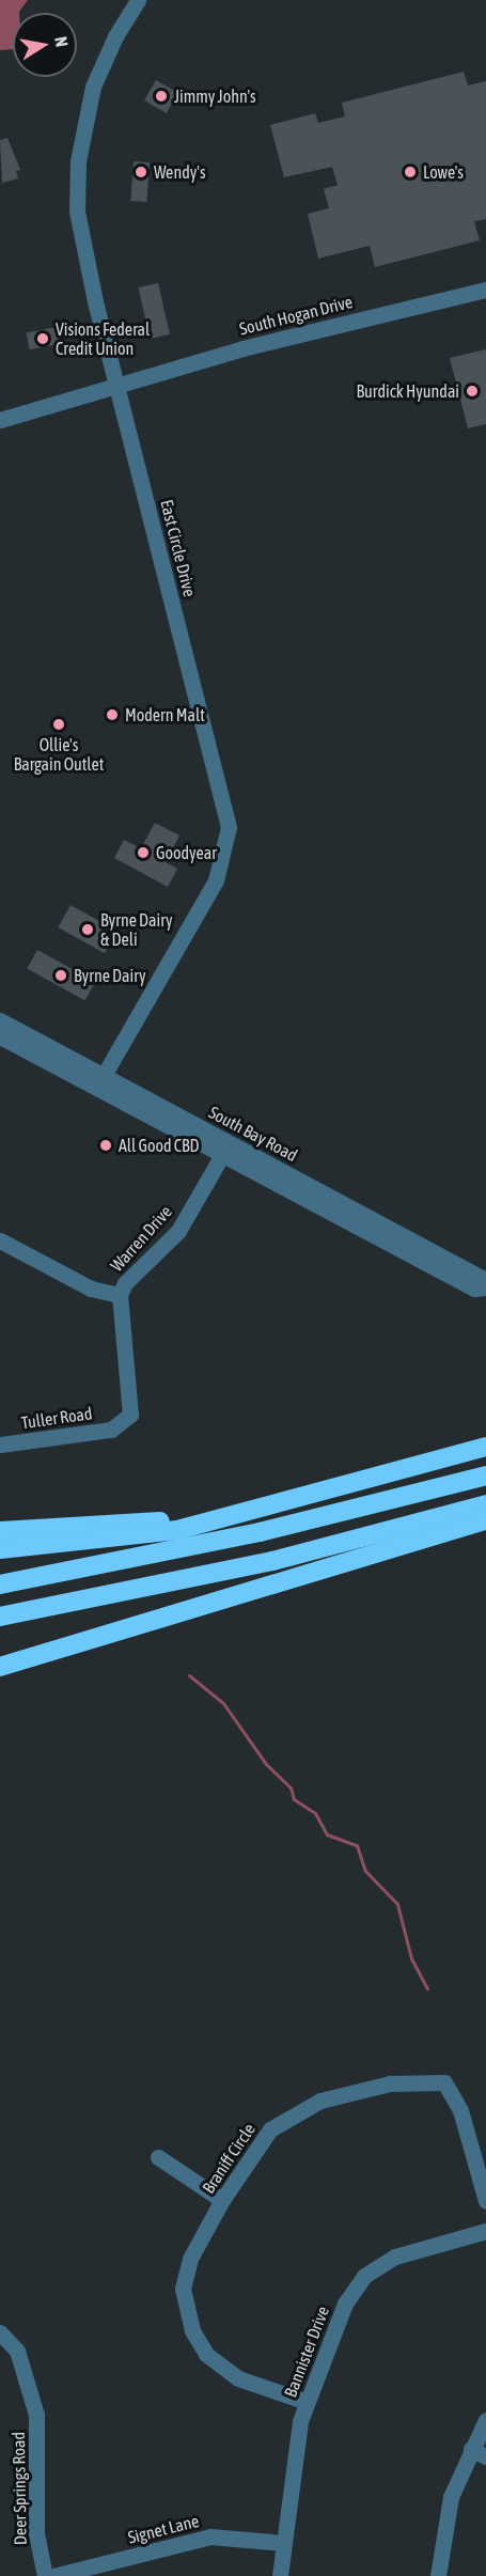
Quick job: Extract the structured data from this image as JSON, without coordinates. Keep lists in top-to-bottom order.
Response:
{
  "streets": {
    "street": [
      "South Hogan Drive",
      "East Circle Drive",
      "South Bay Road",
      "Warren Drive",
      "Tuller Road",
      "Braniff Circle",
      "Bannister Drive",
      "Deer Springs Road",
      "Signet Lane"
    ]
  },
  "crossings": [
    ["South Hogan Drive", "East Circle Drive"],
    ["East Circle Drive", "South Bay Road"],
    ["South Bay Road", "Warren Drive"],
    ["Warren Drive", "Tuller Road"],
    ["Braniff Circle", "Bannister Drive"],
    ["Bannister Drive", "Signet Lane"]
  ],
  "places": [
    "Jimmy John's",
    "Wendy's",
    "Lowe's",
    "Visions Federal Credit Union",
    "Burdick Hyundai",
    "Modern Malt",
    "Ollie's Bargain Outlet",
    "Goodyear",
    "Byrne Dairy & Deli",
    "Byrne Dairy",
    "All Good CBD"
  ],
  "north": "right"
}
